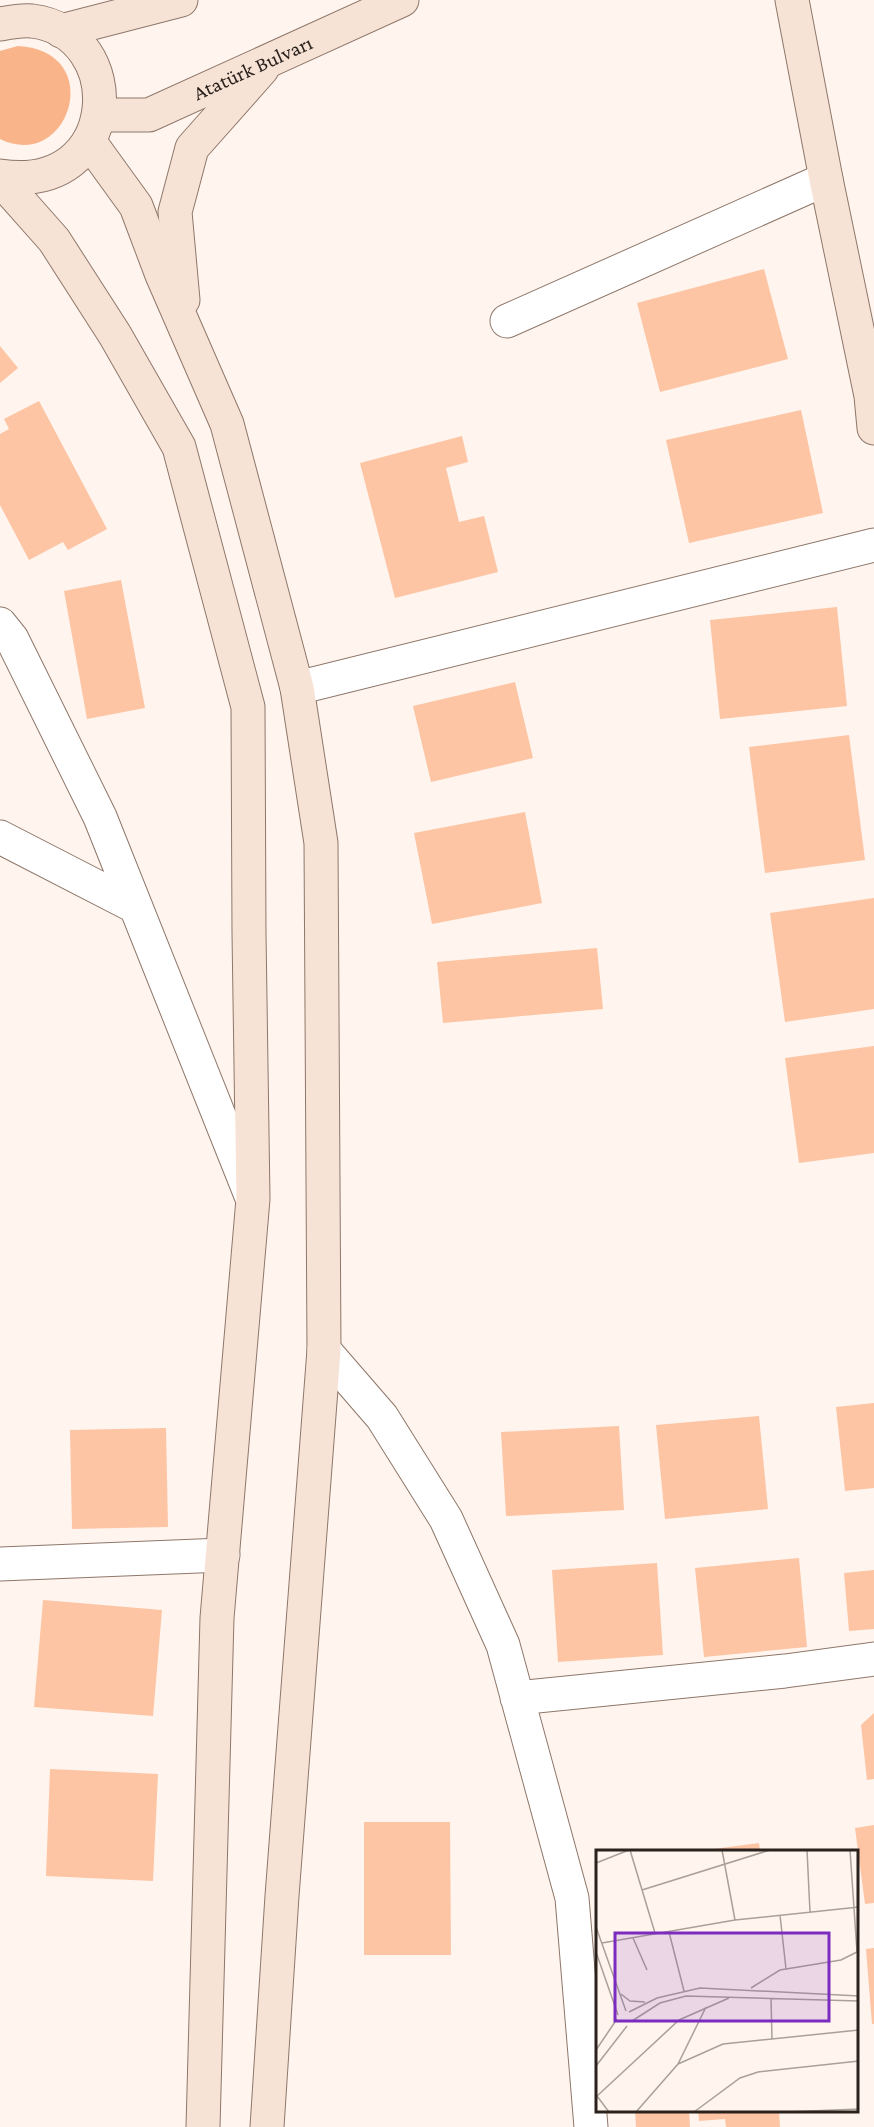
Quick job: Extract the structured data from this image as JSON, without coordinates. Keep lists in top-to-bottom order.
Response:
{
  "streets": {
    "main road": ["Atatürk Bulvarı"]
  }
}
